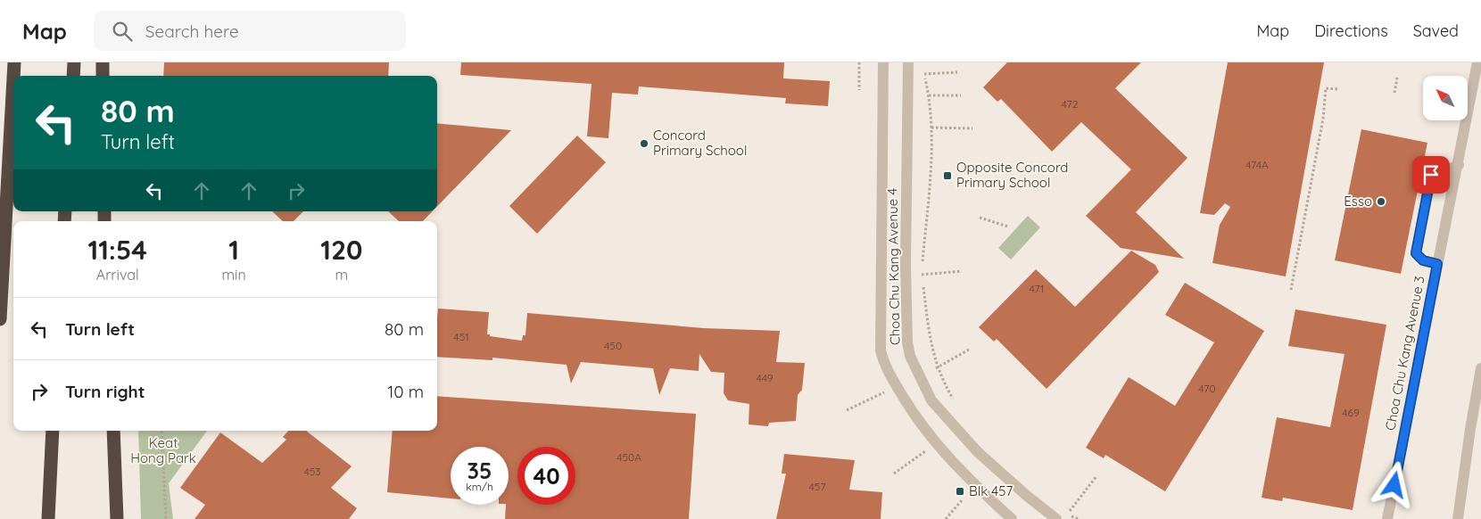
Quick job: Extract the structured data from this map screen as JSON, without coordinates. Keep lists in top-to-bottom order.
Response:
{
  "streets": {
    "street": ["Choa Chu Kang Avenue 4", "Choa Chu Kang Avenue 3"]
  },
  "parks": ["Keat Hong Park"],
  "places": {
    "other": ["Concord Primary School", "Esso"],
    "transit": ["Opposite Concord Primary School", "Blk 457"]
  },
  "house_numbers": [
    "472",
    "474A",
    "471",
    "451",
    "450",
    "449",
    "470",
    "469",
    "450A",
    "453",
    "457"
  ],
  "north": "top left",
  "page": {
    "header": "Map",
    "search": "Search here",
    "nav": ["Map", "Directions", "Saved"],
    "turn": ["80 m", "Turn left"],
    "eta": [
      "11:54",
      "Arrival",
      "1",
      "min",
      "120",
      "m"
    ],
    "list": [
      {
        "name": "Turn left",
        "value": "80 m"
      },
      {
        "name": "Turn right",
        "value": "10 m"
      }
    ],
    "speed": "35 km/h",
    "limit": "40"
  }
}
